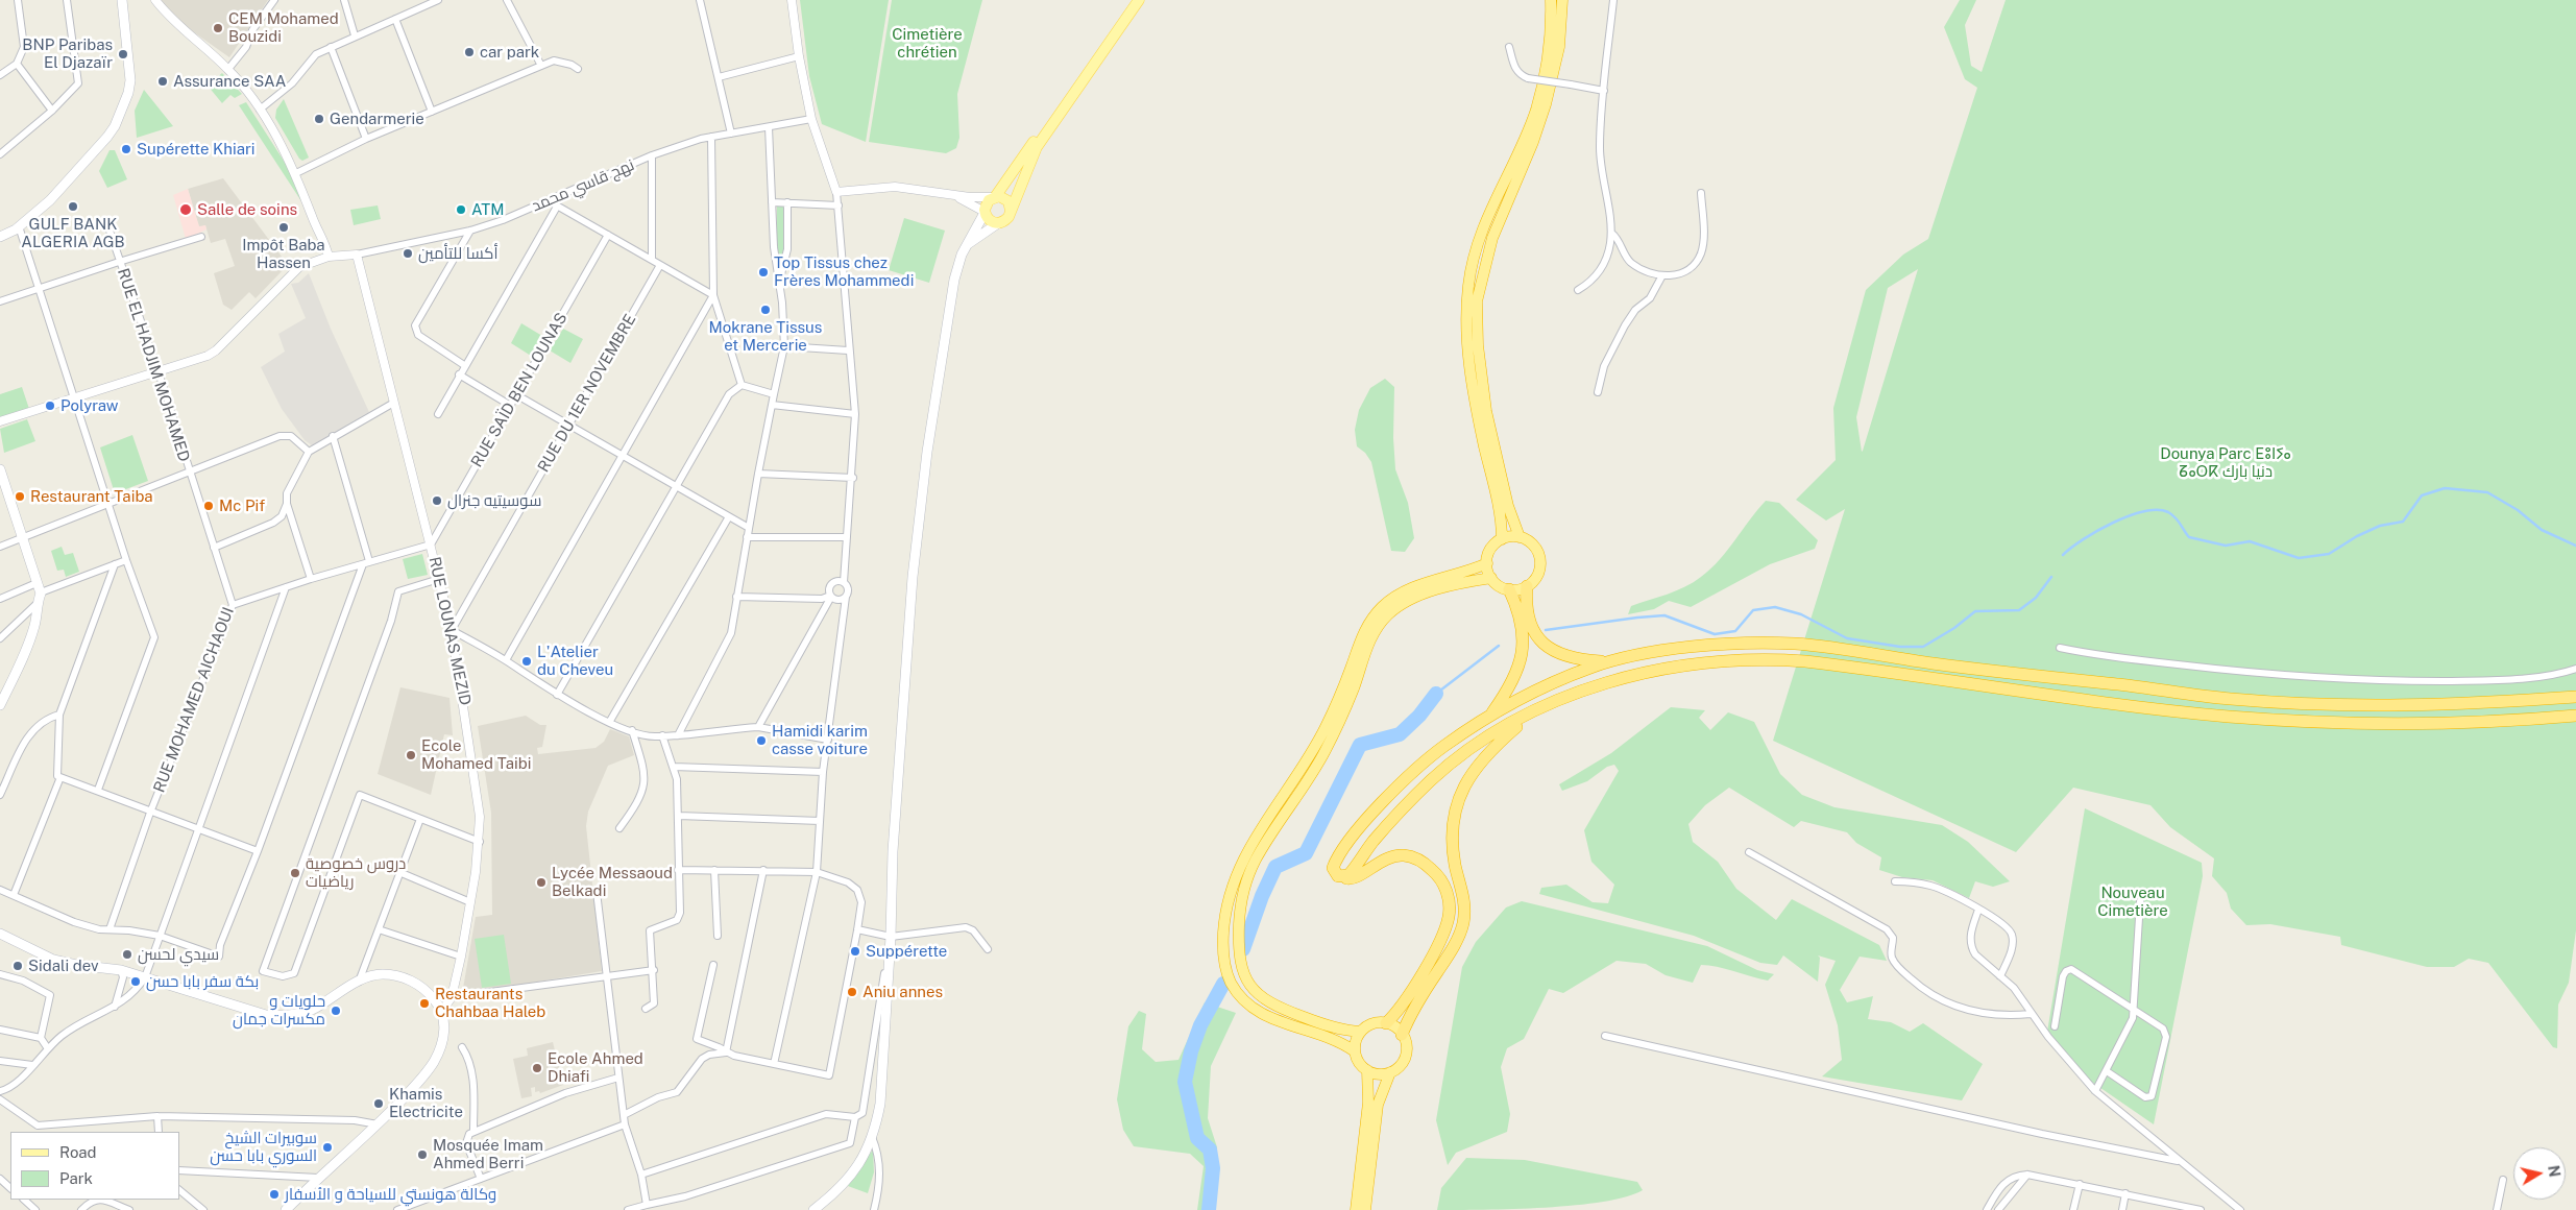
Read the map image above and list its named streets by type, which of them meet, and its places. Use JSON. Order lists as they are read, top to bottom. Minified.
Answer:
{"streets":{"street":["نهج قاسي محمد","RUE EL HADJIM MOHAMED","RUE SAÏD BEN LOUNAS","RUE DU 1ER NOVEMBRE","RUE LOUNAS MEZID","RUE MOHAMED AICHAOUI"]},"crossings":[["نهج قاسي محمد","RUE LOUNAS MEZID"],["RUE EL HADJIM MOHAMED","RUE MOHAMED AICHAOUI"],["RUE SAÏD BEN LOUNAS","RUE LOUNAS MEZID"],["RUE DU 1ER NOVEMBRE","RUE LOUNAS MEZID"]],"parks":["Cimetière chrétien","Dounya Parc ⴹⵓⵏⵢⴰ ⵒⴰⵔⴽ دنيا بارك","Nouveau Cimetière"],"places":["CEM Mohamed Bouzidi","car park","BNP Paribas El Djazaïr","Assurance SAA","Gendarmerie","Supérette Khiari","GULF BANK ALGERIA AGB","Salle de soins","ATM","Impôt Baba Hassen","أكسا للتأمين","Top Tissus chez Frères Mohammedi","Mokrane Tissus et Mercerie","Polyraw","Restaurant Taiba","سوسيتيه جنرال","Mc Pif","L'Atelier du Cheveu","Hamidi karim casse voiture","Ecole Mohamed Taibi","دروس خصوصية رياضيات","Lycée Messaoud Belkadi","Suppérette","سيدي لحسن","Sidali dev","بكة سفر بابا حسن","Aniu annes","Restaurants Chahbaa Haleb","حلويات و مكسرات جمان","Ecole Ahmed Dhiafi","Khamis Electricite","سوبيرات الشيخ السوري بابا حسن","Mosquée Imam Ahmed Berri","وكالة هونستي للسياحة و الأسفار"],"legend":["Road","Park"],"north":"right"}
